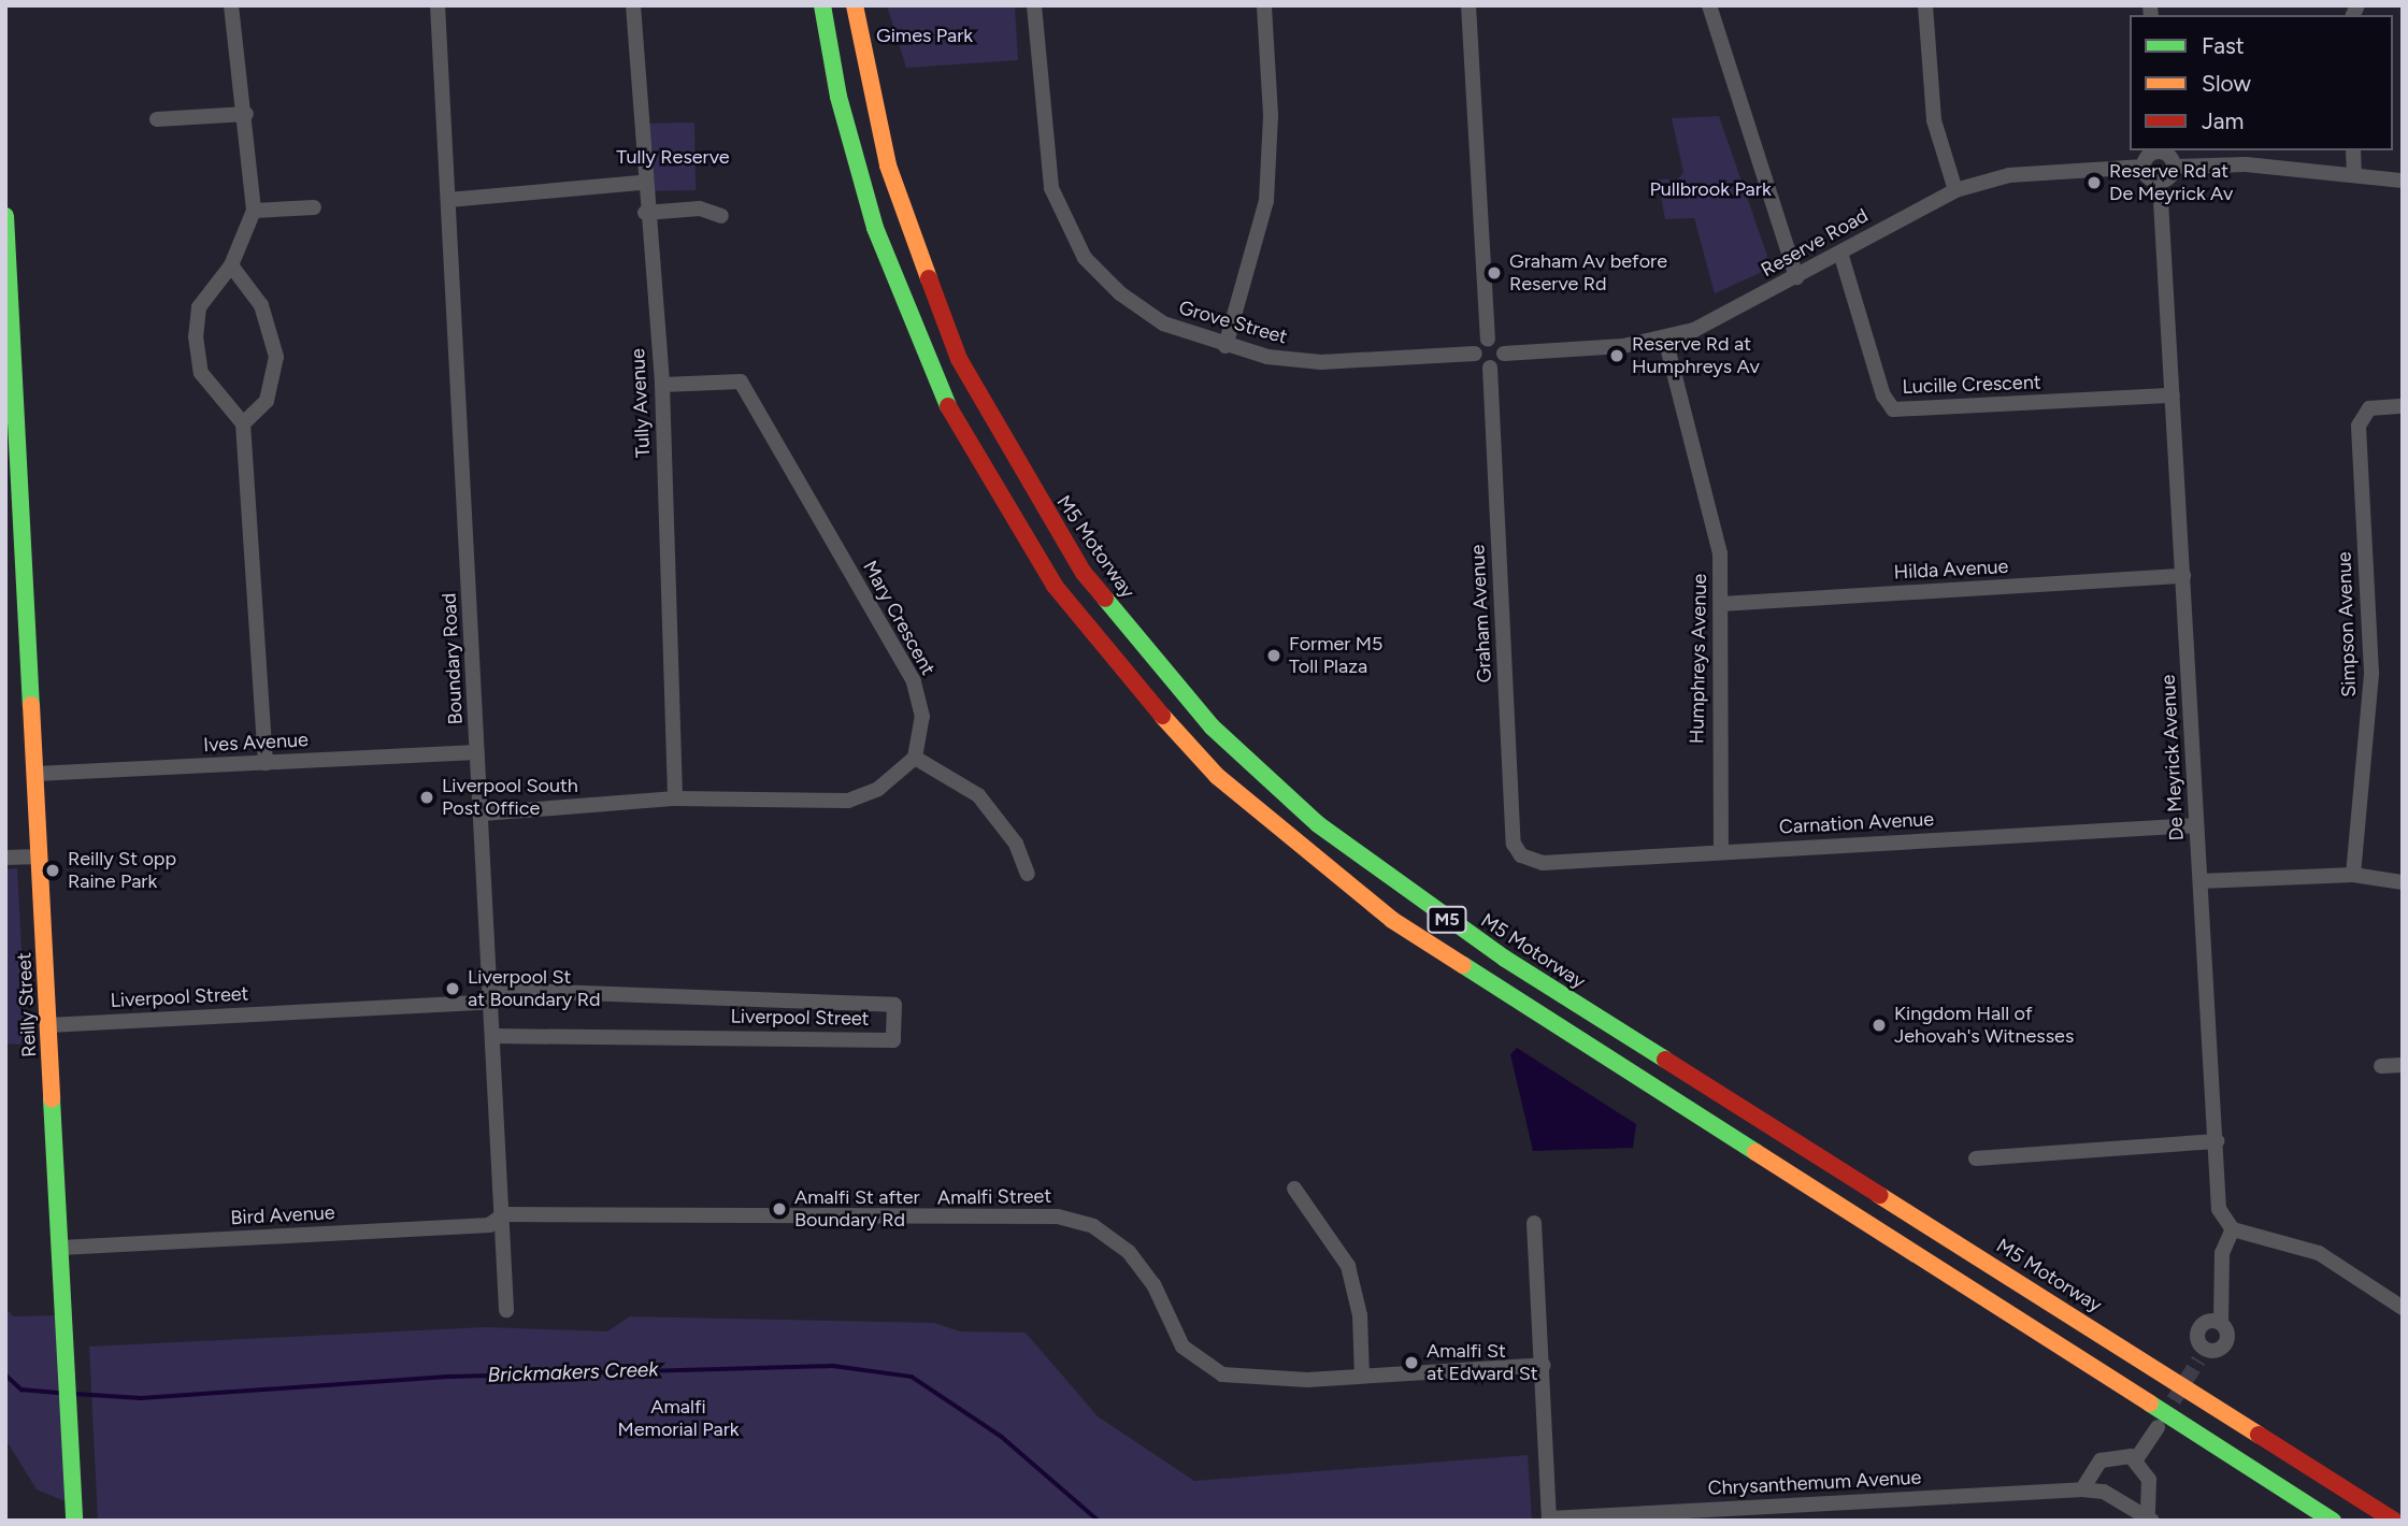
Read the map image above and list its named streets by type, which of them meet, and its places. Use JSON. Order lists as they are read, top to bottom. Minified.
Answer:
{"streets":{"main road":["M5 Motorway","M5","Reilly Street"],"street":["Reserve Road","Grove Street","Lucille Crescent","Tully Avenue","Hilda Avenue","Graham Avenue","Mary Crescent","Simpson Avenue","Boundary Road","Humphreys Avenue","Ives Avenue","De Meyrick Avenue","Carnation Avenue","Liverpool Street","Amalfi Street","Bird Avenue","Chrysanthemum Avenue"]},"crossings":[["Reserve Road","Lucille Crescent"],["Reserve Road","Humphreys Avenue"],["Lucille Crescent","De Meyrick Avenue"],["Tully Avenue","Mary Crescent"],["Hilda Avenue","Humphreys Avenue"],["Hilda Avenue","De Meyrick Avenue"],["Graham Avenue","Carnation Avenue"],["Boundary Road","Ives Avenue"],["Boundary Road","Liverpool Street"],["Boundary Road","Amalfi Street"],["Boundary Road","Bird Avenue"],["Humphreys Avenue","Carnation Avenue"],["Ives Avenue","Reilly Street"],["De Meyrick Avenue","Carnation Avenue"],["Liverpool Street","Reilly Street"],["Reilly Street","Bird Avenue"],["Amalfi Street","Bird Avenue"]],"water":["Brickmakers Creek"],"parks":["Gimes Park","Tully Reserve","Pullbrook Park","Amalfi Memorial Park"],"places":["Reserve Rd at De Meyrick Av","Graham Av before Reserve Rd","Reserve Rd at Humphreys Av","Former M5 Toll Plaza","Liverpool South Post Office","Reilly St opp Raine Park","Liverpool St at Boundary Rd","Kingdom Hall of Jehovah's Witnesses","Amalfi St after Boundary Rd","Amalfi St at Edward St"],"legend":["Fast","Slow","Jam"]}
